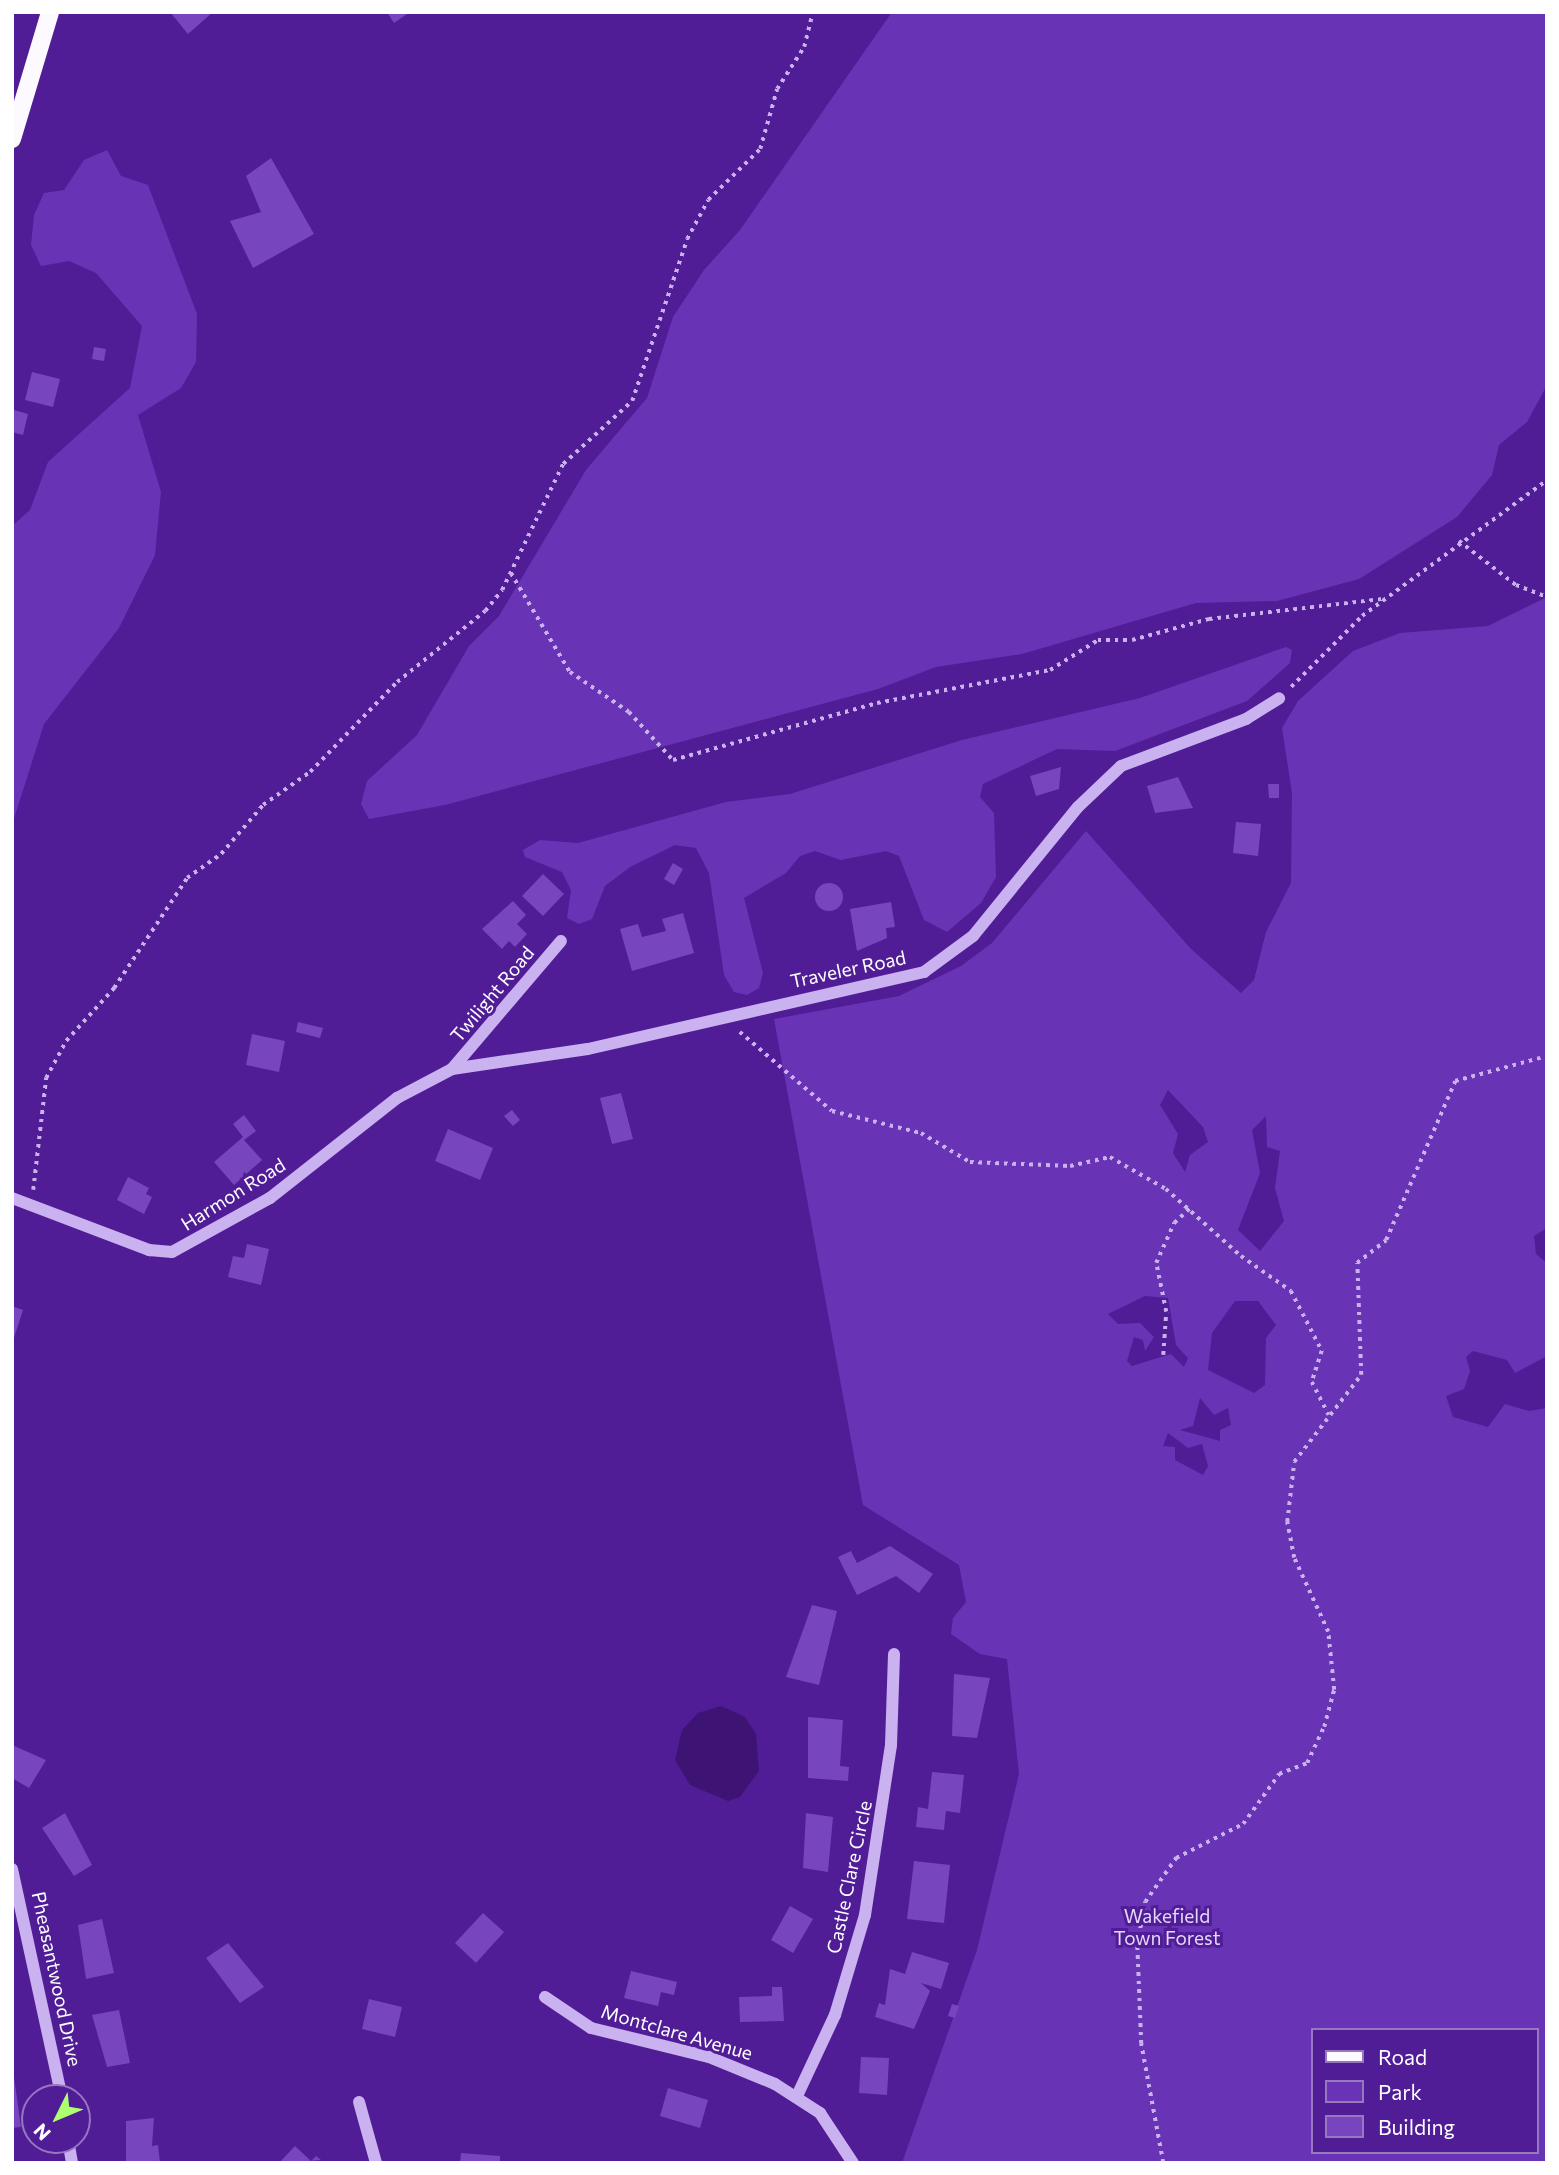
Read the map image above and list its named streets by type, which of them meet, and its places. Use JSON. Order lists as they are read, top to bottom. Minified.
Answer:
{"streets":{"street":["Traveler Road","Twilight Road","Harmon Road","Castle Clare Circle","Pheasantwood Drive","Montclare Avenue"]},"crossings":[["Traveler Road","Twilight Road"],["Traveler Road","Harmon Road"],["Twilight Road","Harmon Road"],["Castle Clare Circle","Montclare Avenue"]],"parks":["Wakefield Town Forest"],"legend":["Road","Park","Building"],"north":"bottom left"}
